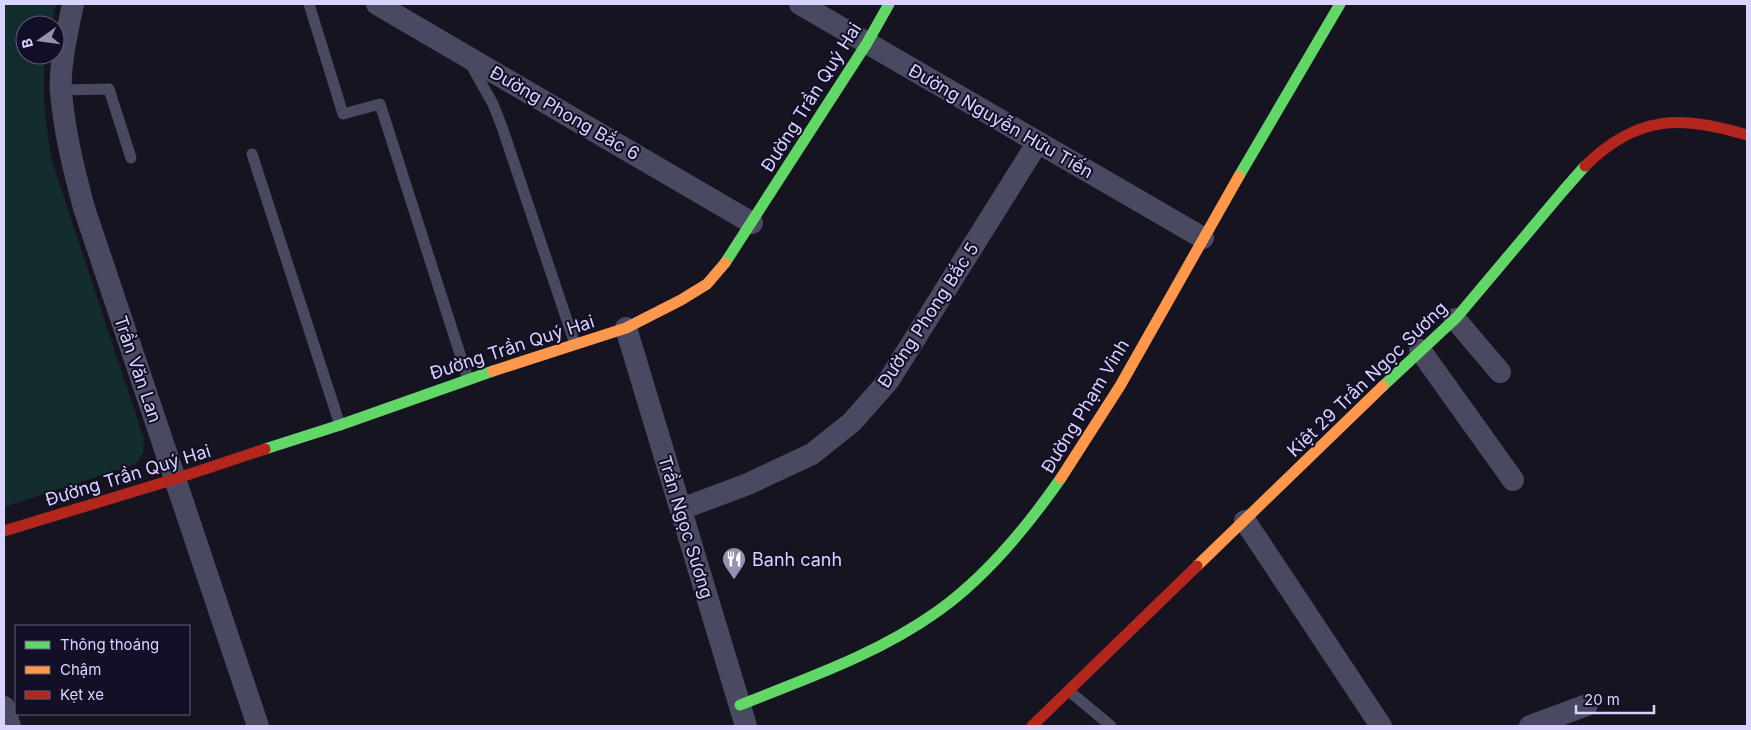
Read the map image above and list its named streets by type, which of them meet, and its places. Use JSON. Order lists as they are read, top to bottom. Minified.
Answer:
{"streets":{"street":["Đường Trần Quý Hai","Đường Phong Bắc 6","Đường Nguyễn Hữu Tiến","Đường Phong Bắc 5","Trần Văn Lan","Kiệt 29 Trần Ngọc Sương","Đường Phạm Vinh","Trần Ngọc Sương"]},"crossings":[["Đường Trần Quý Hai","Đường Phong Bắc 6"],["Đường Trần Quý Hai","Đường Nguyễn Hữu Tiến"],["Đường Trần Quý Hai","Trần Văn Lan"],["Đường Trần Quý Hai","Trần Ngọc Sương"],["Đường Nguyễn Hữu Tiến","Đường Phong Bắc 5"],["Đường Nguyễn Hữu Tiến","Đường Phạm Vinh"],["Đường Phong Bắc 5","Trần Ngọc Sương"],["Đường Phạm Vinh","Trần Ngọc Sương"]],"places":{"restaurant":["Banh canh"]},"legend":["Thông thoáng","Chậm","Kẹt xe"],"scale_bar":"20 m","north":"left"}
